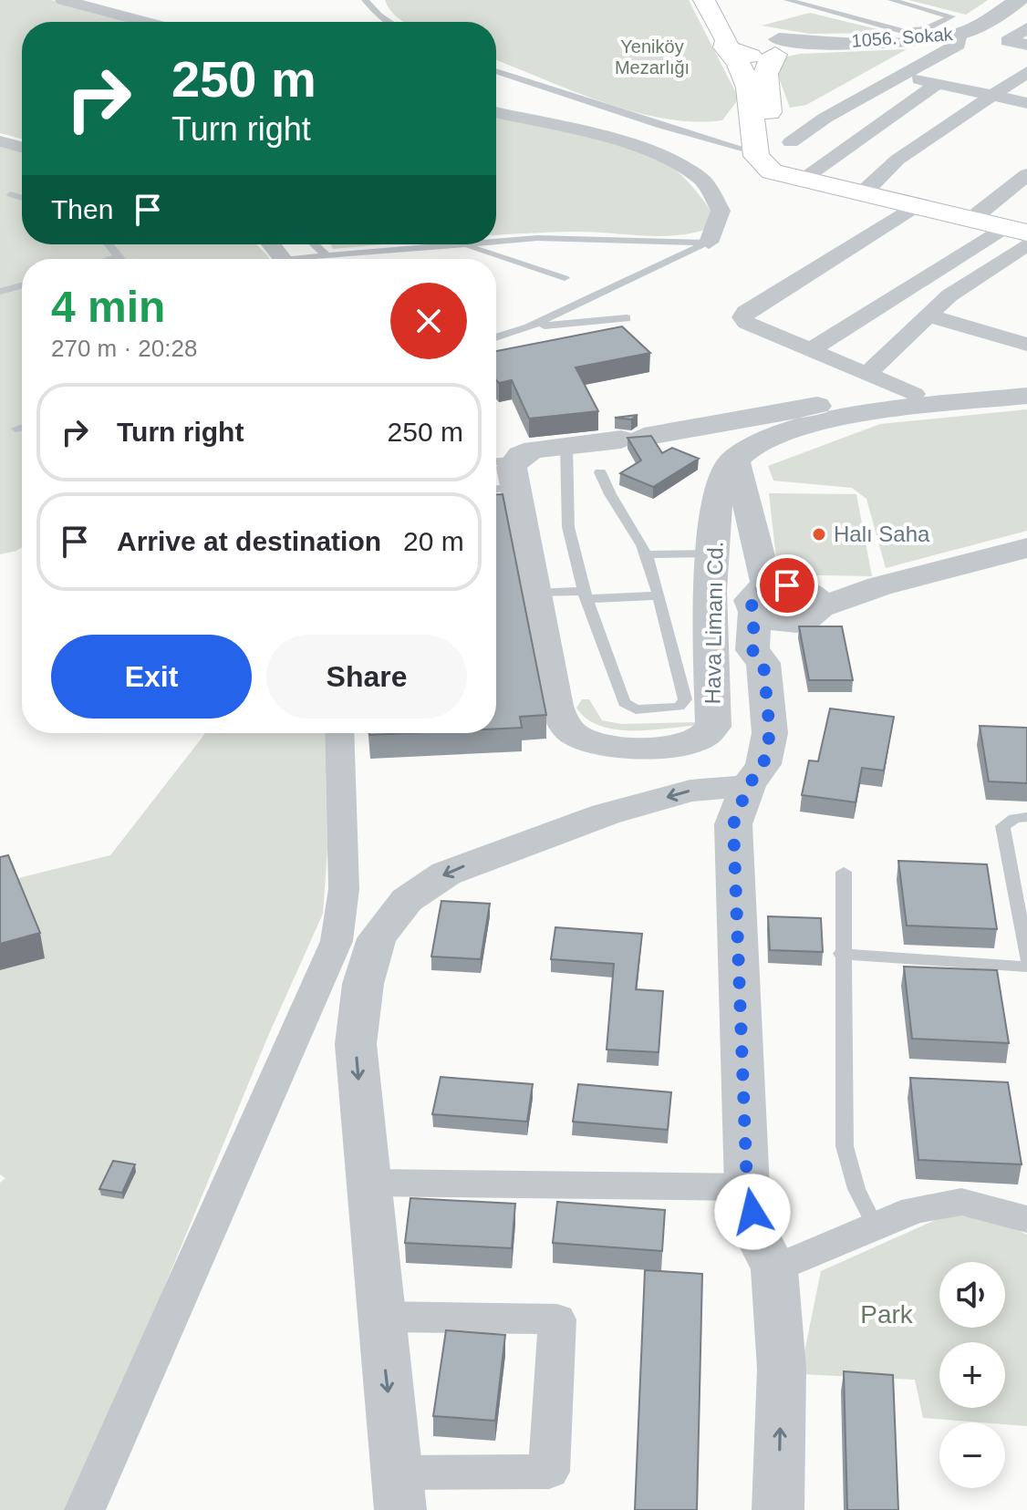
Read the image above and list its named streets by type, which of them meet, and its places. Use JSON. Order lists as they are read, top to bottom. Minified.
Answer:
{"streets":{"street":["1056. Sokak","Hava Limanı Cd."]},"parks":["Yeniköy Mezarlığı","Park"],"places":["Halı Saha"],"page":{"turn":["250 m","Turn right"],"then":"Then","heading":["4 min","270 m · 20:28"],"list":[{"name":"Turn right","value":"250 m"},{"name":"Arrive at destination","value":"20 m"}],"buttons":["Exit","Share"],"map_buttons":["+","−"]}}
